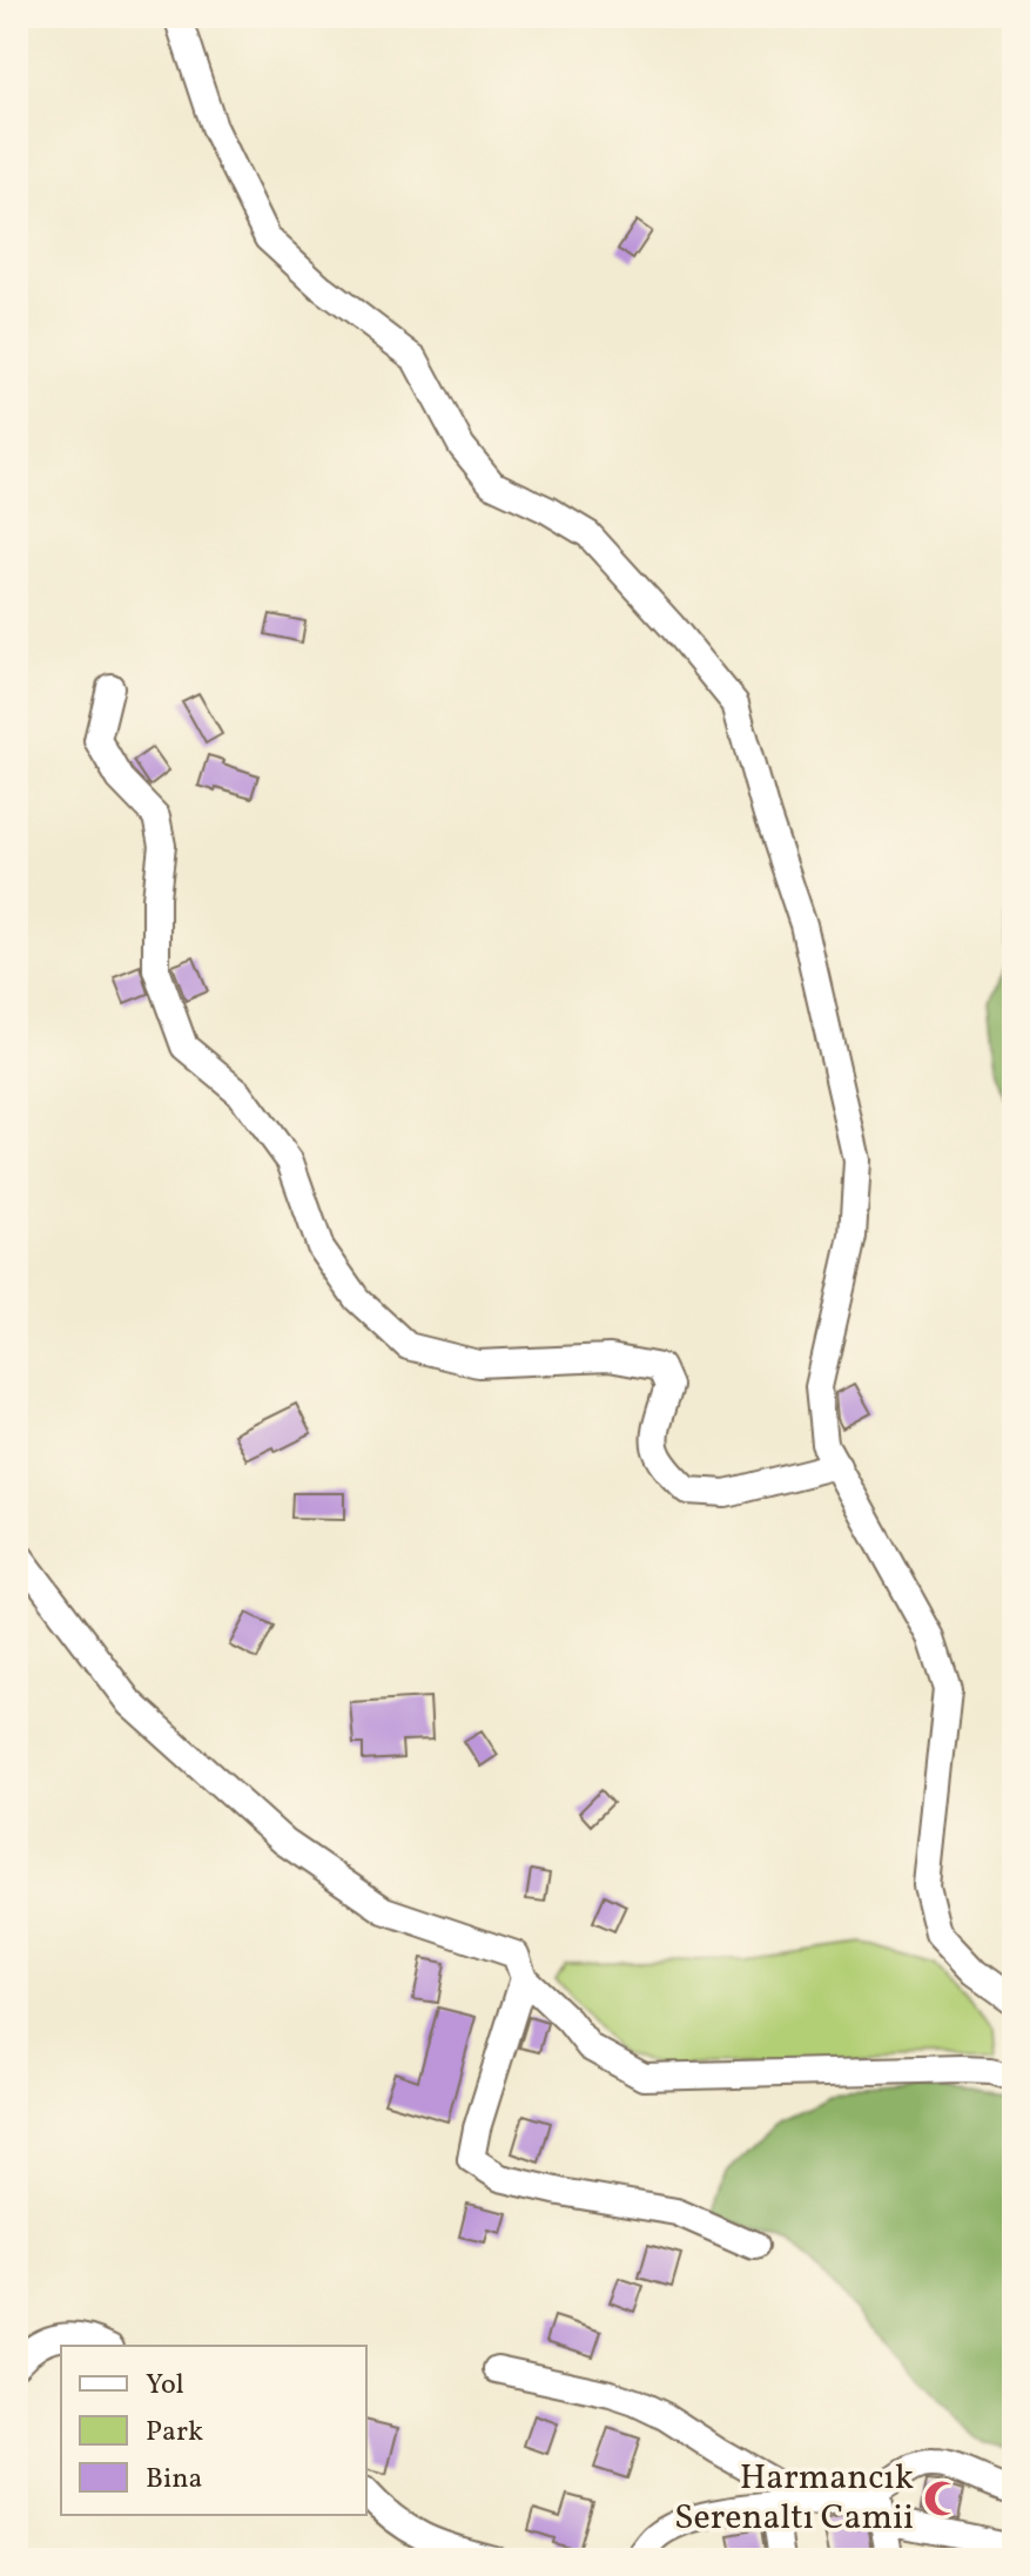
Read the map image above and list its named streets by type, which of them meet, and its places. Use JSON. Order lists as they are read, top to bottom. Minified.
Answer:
{"places":{"mosque":["Harmancık Serenaltı Camii"]},"legend":["Yol","Park","Bina"]}
